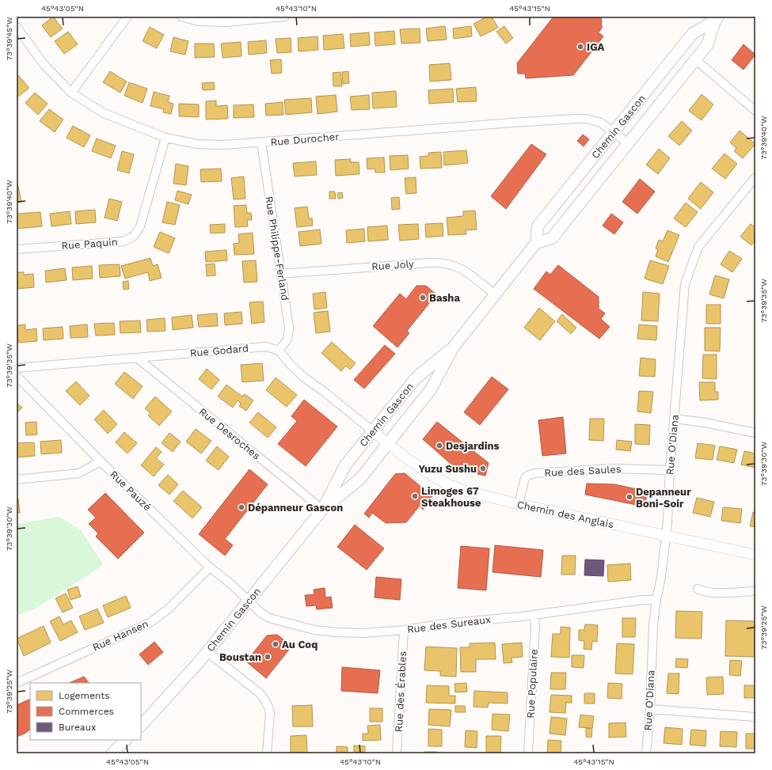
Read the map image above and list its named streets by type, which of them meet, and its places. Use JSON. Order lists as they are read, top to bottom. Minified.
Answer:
{"streets":{"main road":["Chemin Gascon"],"street":["Rue Durocher","Rue Paquin","Rue Philippe-Ferland","Rue Joly","Rue Godard","Rue Desroches","Rue O'Diana","Rue des Saules","Rue Pauzé","Chemin des Anglais","Rue des Sureaux","Rue Hansen","Rue Populaire","Rue des Érables"]},"crossings":[["Chemin Gascon","Rue Durocher"],["Chemin Gascon","Rue Joly"],["Chemin Gascon","Rue Desroches"],["Chemin Gascon","Rue Pauzé"],["Chemin Gascon","Chemin des Anglais"],["Chemin Gascon","Rue des Sureaux"],["Rue Durocher","Rue Paquin"],["Rue Durocher","Rue Philippe-Ferland"],["Rue Philippe-Ferland","Rue Joly"],["Rue Philippe-Ferland","Rue Godard"],["Rue Godard","Rue Desroches"],["Rue O'Diana","Rue des Saules"],["Rue O'Diana","Chemin des Anglais"],["Rue O'Diana","Rue des Sureaux"],["Rue des Saules","Chemin des Anglais"],["Rue Pauzé","Rue des Sureaux"],["Rue Pauzé","Rue Hansen"],["Rue des Sureaux","Rue Populaire"],["Rue des Sureaux","Rue des Érables"]],"places":["IGA","Basha","Desjardins","Yuzu Sushu","Limoges 67 Steakhouse","Depanneur Boni-Soir","Dépanneur Gascon","Au Coq","Boustan"],"legend":["Logements","Commerces","Bureaux"],"coordinates":["45°43'05\"N","45°43'10\"N","45°43'15\"N","73°39'45\"W","73°39'40\"W","73°39'35\"W","73°39'30\"W","73°39'25\"W"]}
